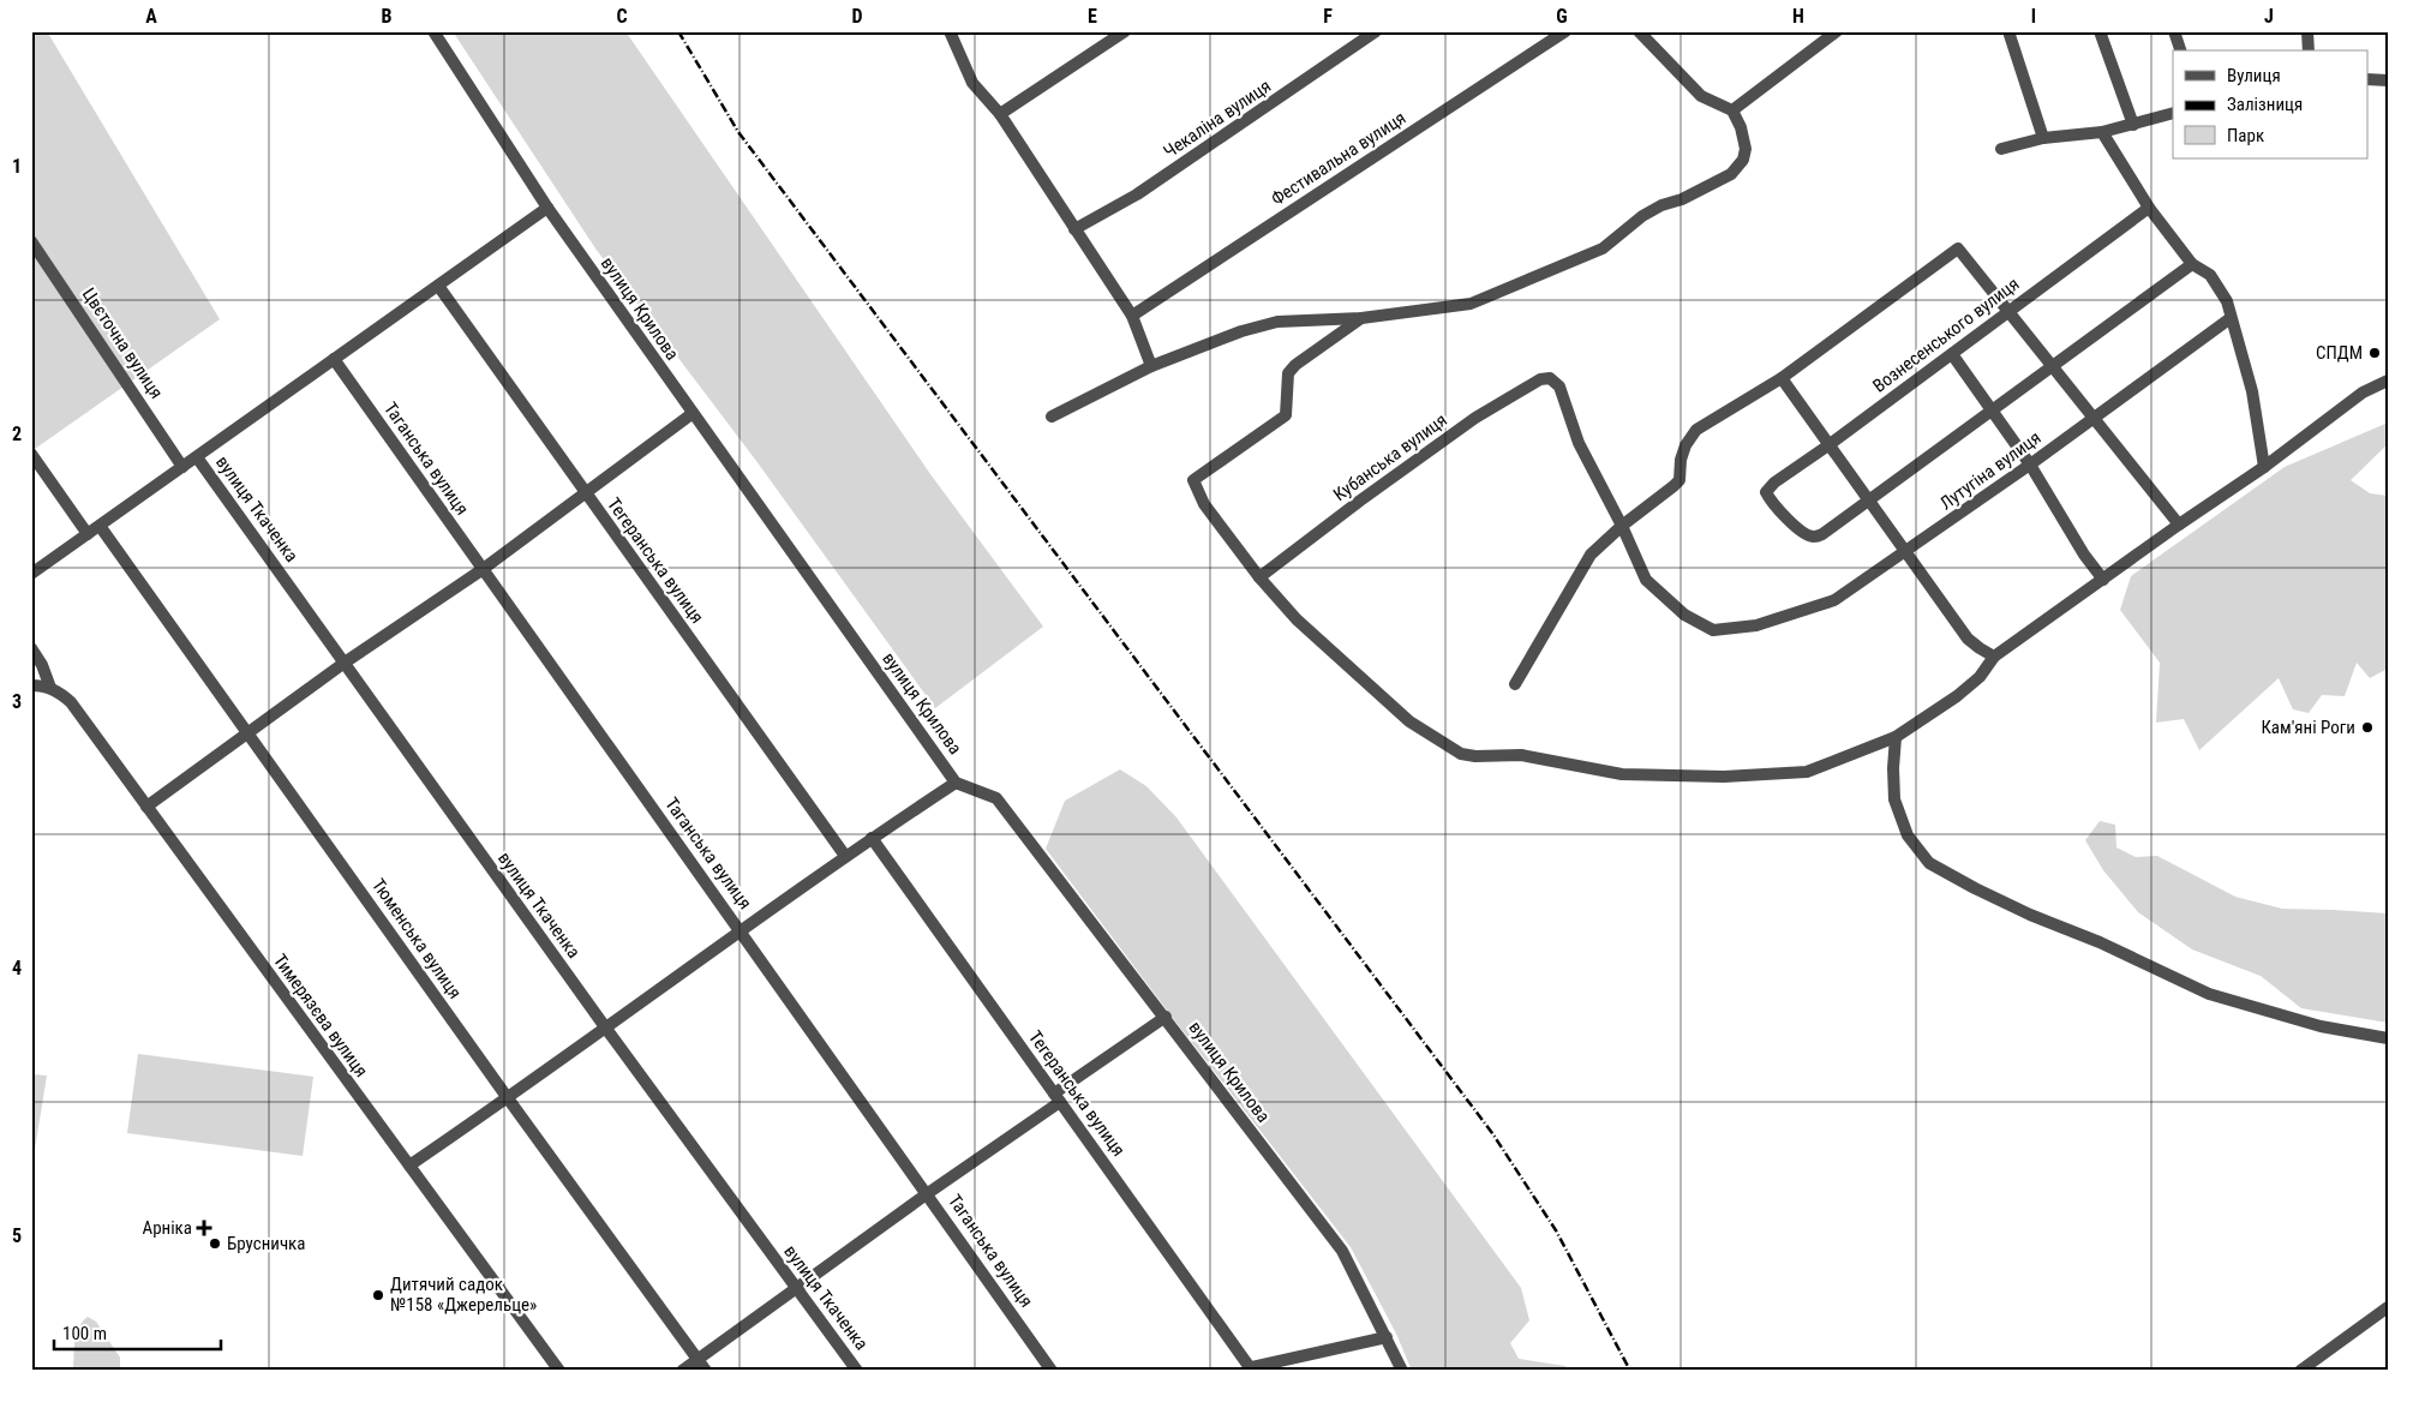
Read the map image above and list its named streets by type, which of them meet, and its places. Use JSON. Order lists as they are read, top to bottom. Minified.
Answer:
{"streets":{"street":["Чекаліна вулиця","Фестивальна вулиця","вулиця Крилова","Вознесенського вулиця","Цвєточна вулиця","Кубанська вулиця","Таганська вулиця","Лутугіна вулиця","вулиця Ткаченка","Тегеранська вулиця","Тюменська вулиця","Тимерязєва вулиця"]},"crossings":[["Кубанська вулиця","Лутугіна вулиця"]],"places":{"other":["СПДМ","Кам'яні Роги","Брусничка","Дитячий садок №158 «Джерельце»"],"health":["Арніка"]},"legend":["Вулиця","Залізниця","Парк"],"scale_bar":"100 m","grid":{"columns":["A","B","C","D","E","F","G","H","I","J"],"rows":["1","2","3","4","5"]}}
